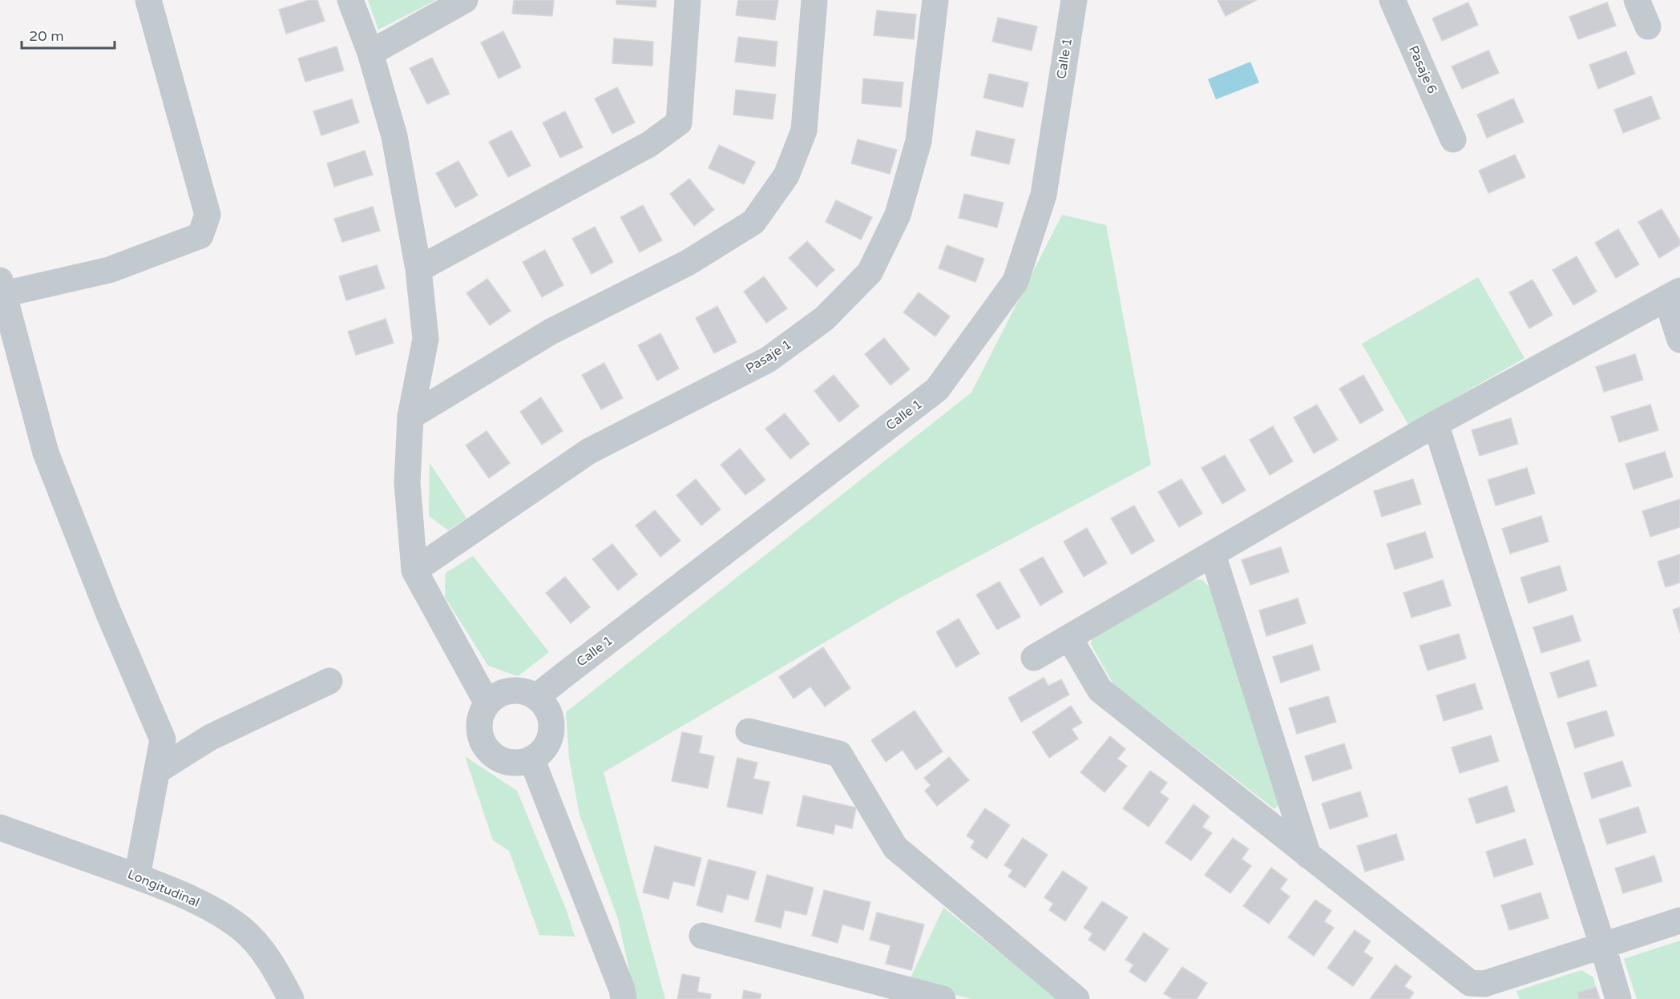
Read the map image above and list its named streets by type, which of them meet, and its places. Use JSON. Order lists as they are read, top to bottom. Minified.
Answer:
{"streets":{"street":["Calle 1","Pasaje 6","Pasaje 1","Longitudinal"]},"scale_bar":"20 m"}
